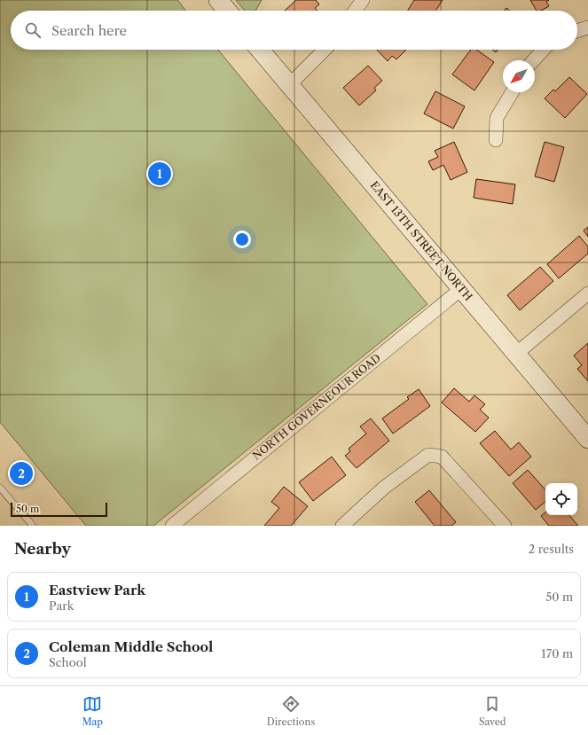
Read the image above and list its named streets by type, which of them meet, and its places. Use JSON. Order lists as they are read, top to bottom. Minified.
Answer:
{"streets":{"main road":["EAST 13TH STREET NORTH"],"street":["NORTH GOVERNEOUR ROAD"]},"crossings":[["EAST 13TH STREET NORTH","NORTH GOVERNEOUR ROAD"]],"scale_bar":"50 m","north":"bottom left","page":{"search":"Search here","pins":["1","2"],"scale":"50 m","heading":["Nearby","2 results"],"list":[{"mark":"1","name":"Eastview Park","note":"Park","value":"50 m"},{"mark":"2","name":"Coleman Middle School","note":"School","value":"170 m"}],"nav":["Map","Directions","Saved"]}}
